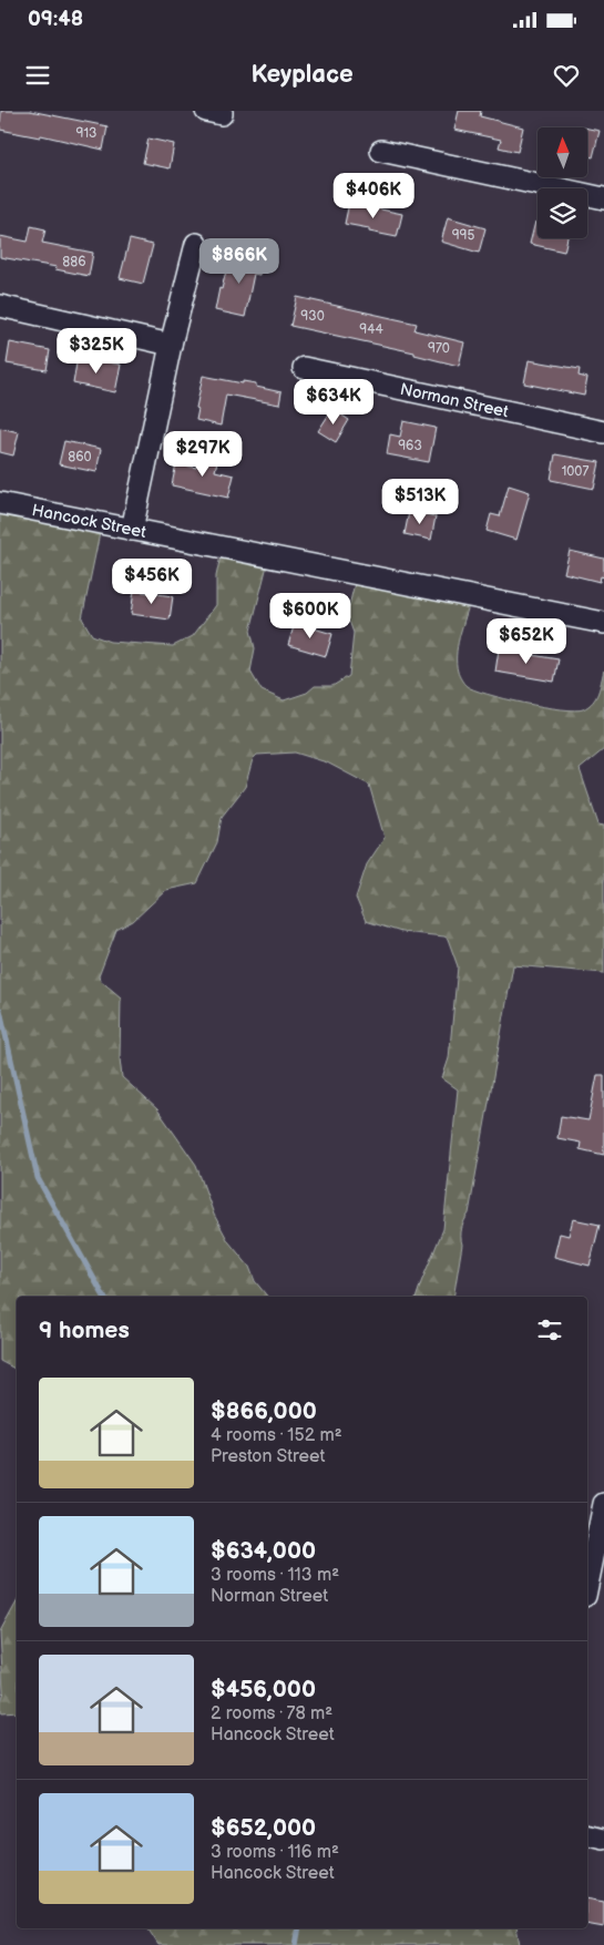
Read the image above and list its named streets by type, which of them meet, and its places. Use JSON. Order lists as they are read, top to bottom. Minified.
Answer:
{"streets":{"street":["Norman Street","Hancock Street"]},"house_numbers":["913","995","886","930","944","970","963","860","1007"],"north":"top","page":{"status":"09:48","header":"Keyplace","price":["$406K","$866K","$325K","$634K","$297K","$513K","$456K","$600K","$652K"],"heading":"9 homes","list":[{"name":"$866,000","note":"4 rooms · 152 m² · Preston Street"},{"name":"$634,000","note":"3 rooms · 113 m² · Norman Street"},{"name":"$456,000","note":"2 rooms · 78 m² · Hancock Street"},{"name":"$652,000","note":"3 rooms · 116 m² · Hancock Street"}]}}
